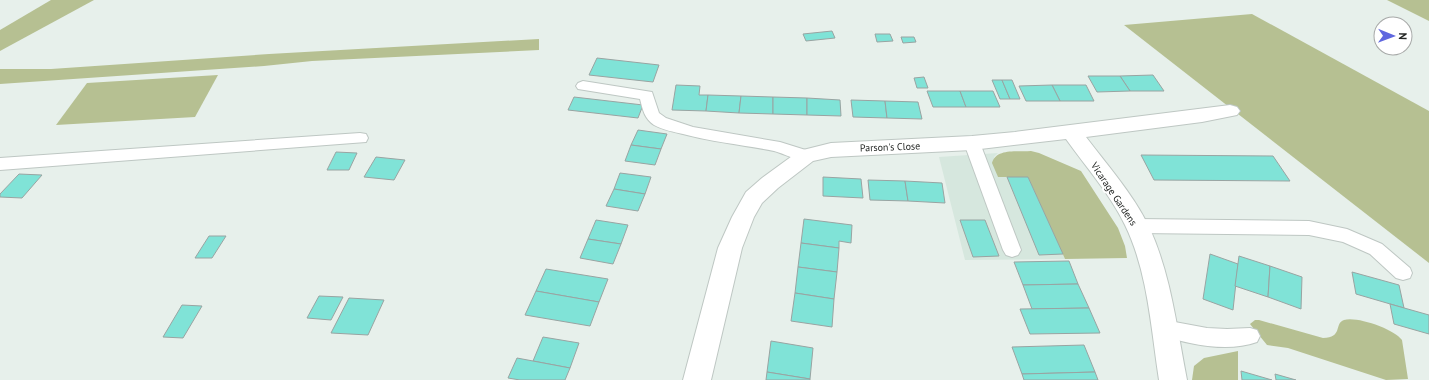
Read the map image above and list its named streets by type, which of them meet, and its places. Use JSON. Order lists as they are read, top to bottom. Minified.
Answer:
{"streets":{"street":["Parson's Close","Vicarage Gardens"]},"crossings":[["Parson's Close","Vicarage Gardens"]],"north":"right"}
